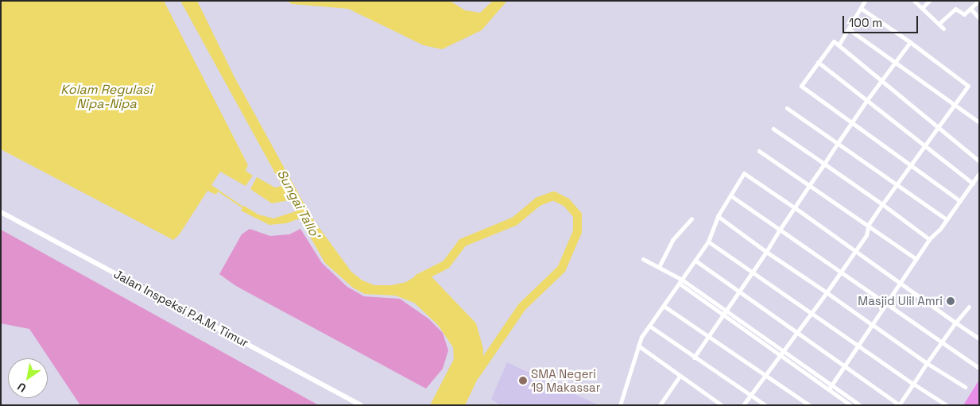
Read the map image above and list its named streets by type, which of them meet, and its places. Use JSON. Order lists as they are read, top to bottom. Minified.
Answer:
{"streets":{"street":["Jalan Inspeksi P.A.M. Timur"]},"water":["Kolam Regulasi Nipa-Nipa","Sungai Tallo'"],"places":["Masjid Ulil Amri","SMA Negeri 19 Makassar"],"scale_bar":"100 m","north":"bottom left"}
